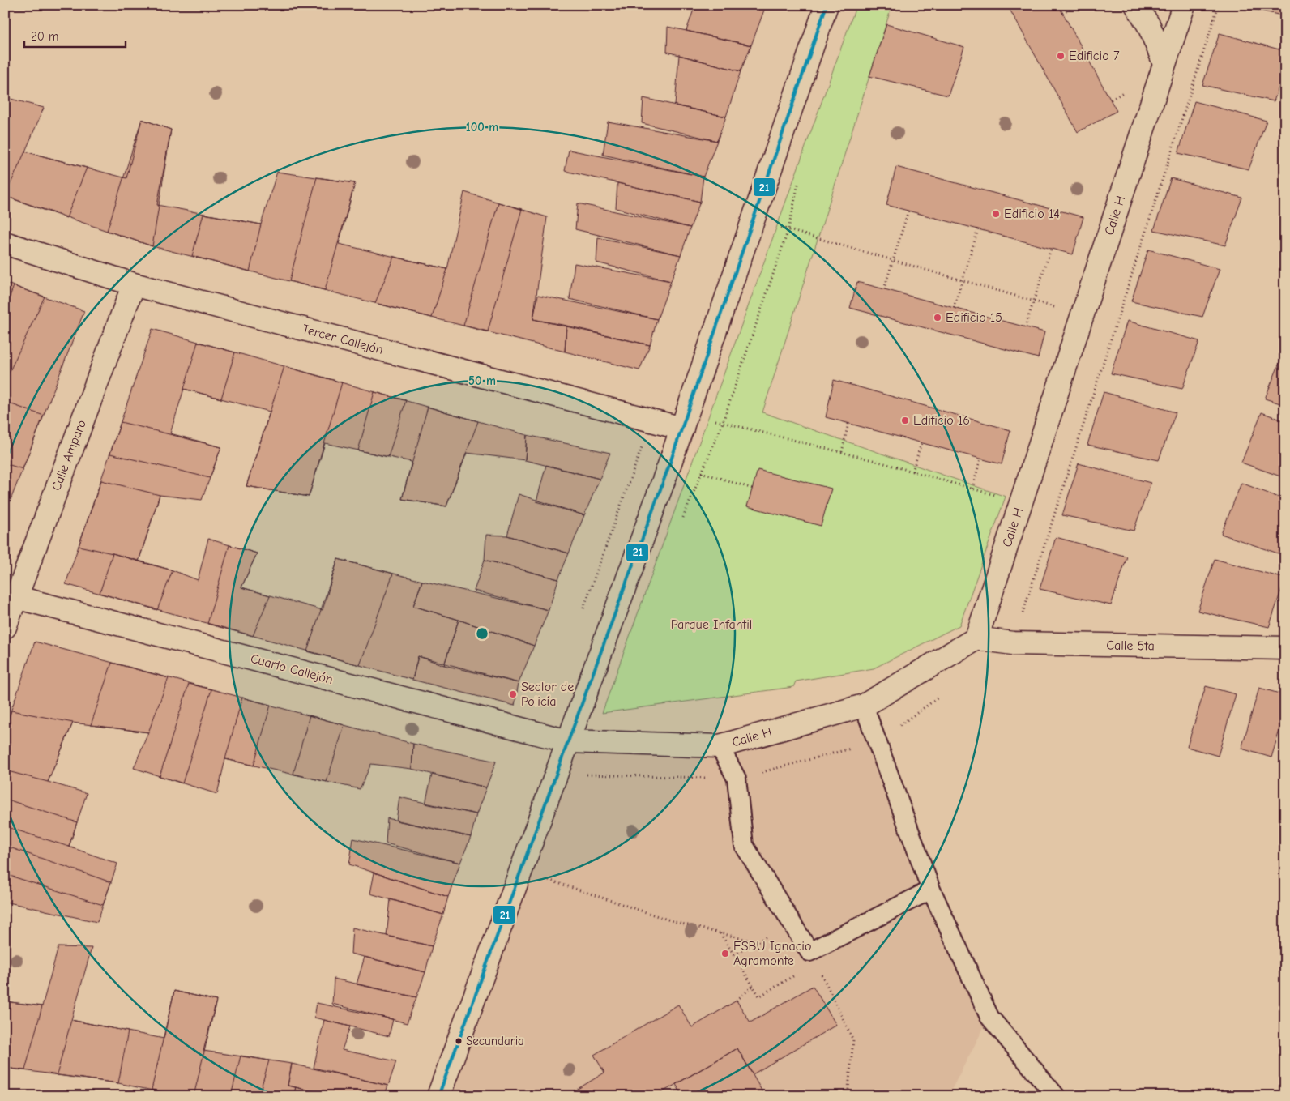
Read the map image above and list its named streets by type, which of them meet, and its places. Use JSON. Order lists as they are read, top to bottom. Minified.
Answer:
{"streets":{"street":["Calle H","Tercer Callejón","Calle Amparo","Calle 5ta","Cuarto Callejón"]},"crossings":[["Calle H","Calle 5ta"],["Calle H","Cuarto Callejón"],["Tercer Callejón","Calle Amparo"],["Calle Amparo","Cuarto Callejón"]],"parks":["Parque Infantil"],"places":["Edificio 7","Edificio 14","Edificio 15","Edificio 16","Sector de Policía","ESBU Ignacio Agramonte","Secundaria"],"lines":["transit line 21"],"scale_bar":"20 m","rings":["100 m","50 m"]}
